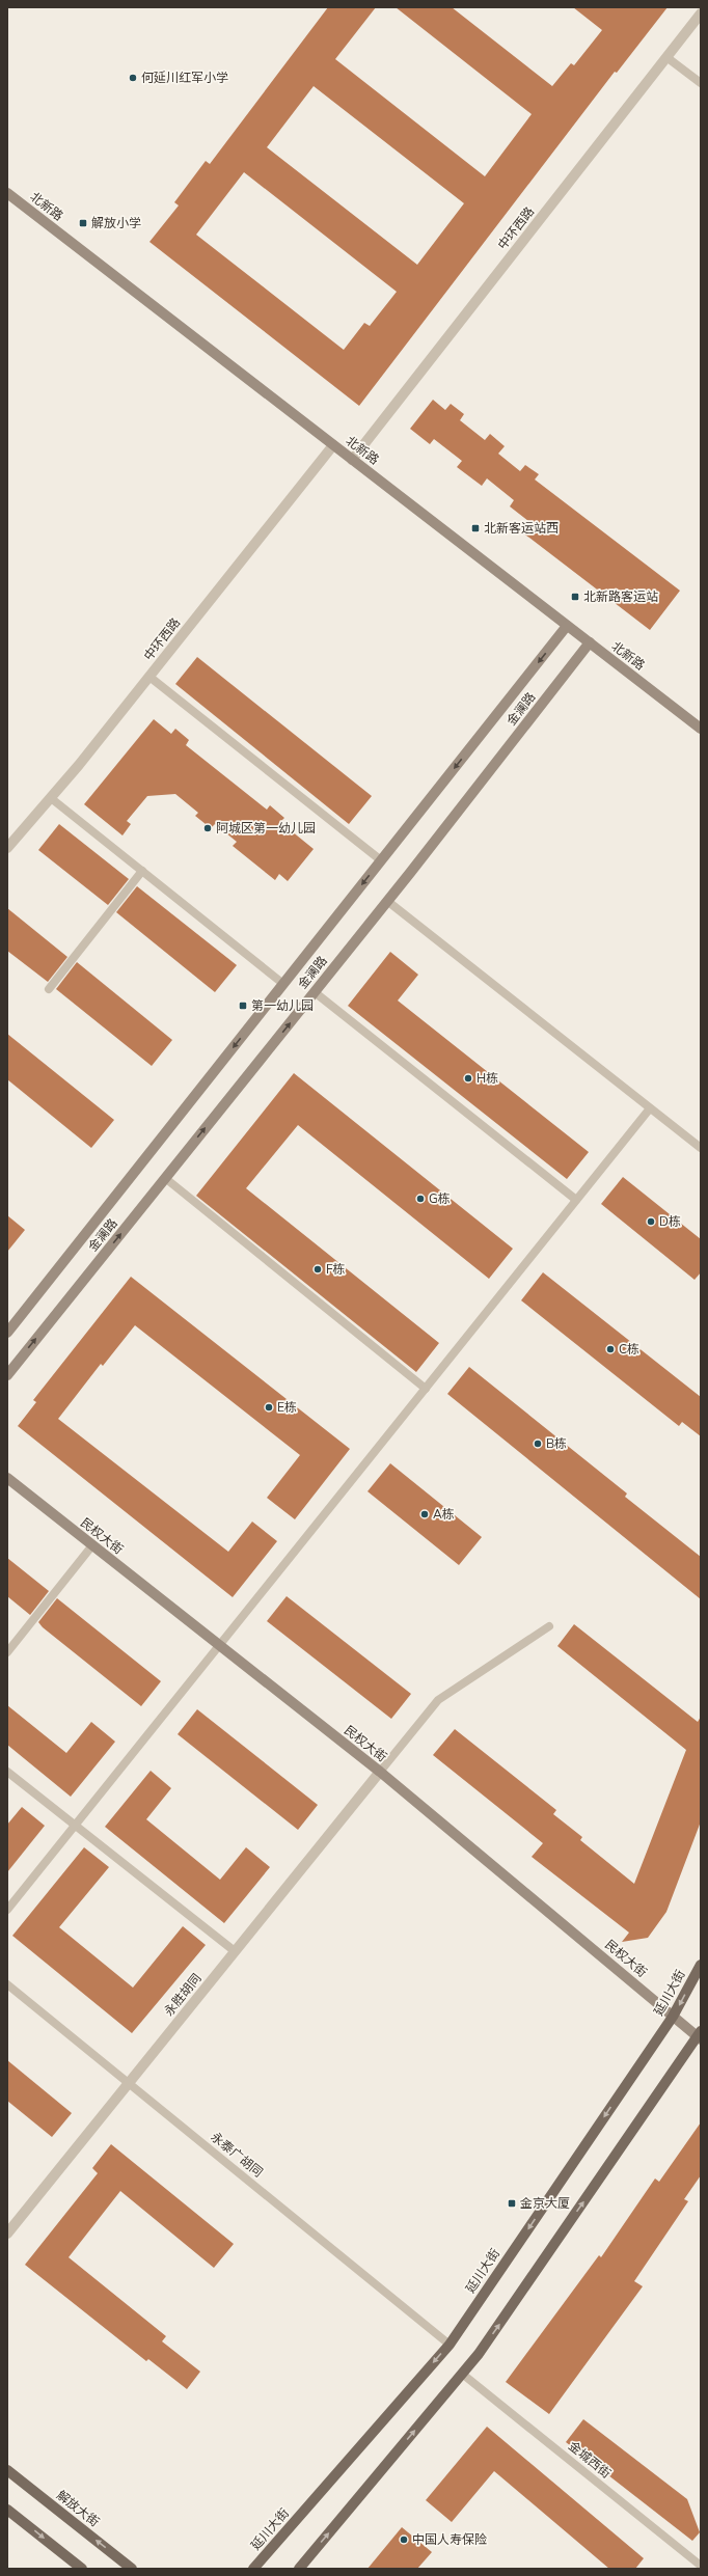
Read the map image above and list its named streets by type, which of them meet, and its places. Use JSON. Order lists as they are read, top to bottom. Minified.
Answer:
{"streets":{"main road":["延川大街","解放大街"],"street":["北新路","中环西路","金澜路","民权大街","永胜胡同"],"lane":["永泰广胡同","金城西街"]},"crossings":[["北新路","中环西路"],["北新路","金澜路"],["民权大街","延川大街"],["民权大街","永胜胡同"],["延川大街","永泰广胡同"],["永胜胡同","永泰广胡同"]],"places":{"other":["何延川红军小学","阿城区第一幼儿园","H栋","G栋","D栋","F栋","C栋","E栋","B栋","A栋","中国人寿保险"],"transit":["解放小学","北新客运站西","北新路客运站","第一幼儿园","金京大厦"]}}
